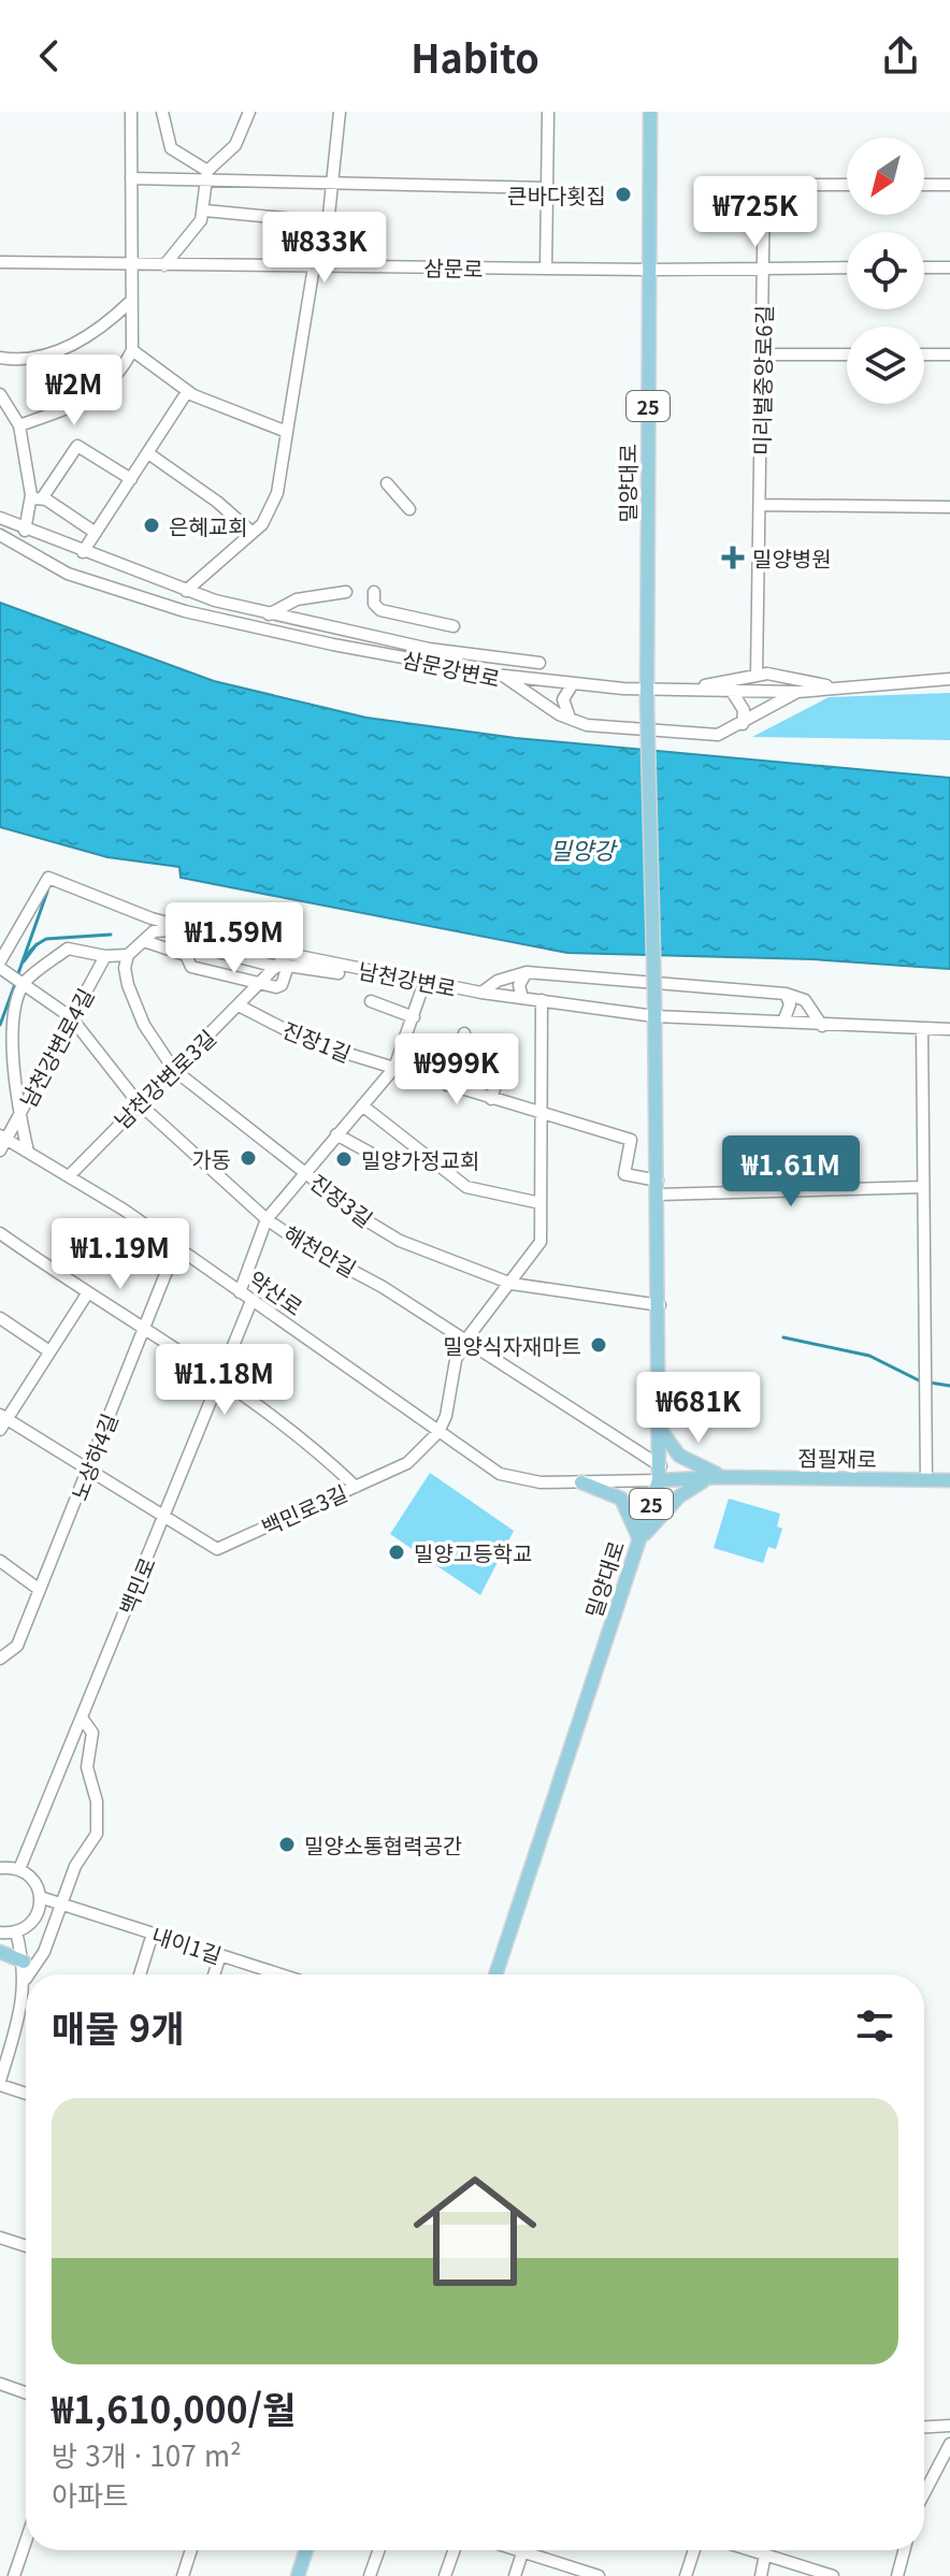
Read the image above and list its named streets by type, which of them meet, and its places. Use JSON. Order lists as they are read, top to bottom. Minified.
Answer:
{"streets":{"main road":["25","밀양대로","약산로","점필재로"],"street":["삼문로","미리벌중앙로6길","삼문강변로","남천강변로","진장1길","남천강변로4길","남천강변로3길","진장3길","해천안길","노상하4길","백민로3길","백민로","내이1길"]},"crossings":[["삼문로","미리벌중앙로6길"],["삼문로","밀양대로"],["밀양대로","남천강변로"],["밀양대로","진장1길"],["밀양대로","진장3길"],["밀양대로","해천안길"],["밀양대로","약산로"],["밀양대로","점필재로"],["남천강변로","남천강변로3길"],["진장1길","남천강변로3길"],["남천강변로4길","해천안길"],["남천강변로4길","약산로"],["남천강변로3길","진장3길"],["남천강변로3길","해천안길"],["남천강변로3길","약산로"],["해천안길","약산로"],["해천안길","점필재로"],["약산로","노상하4길"],["약산로","점필재로"],["약산로","백민로3길"],["약산로","백민로"],["백민로3길","백민로"]],"water":["밀양강"],"places":{"other":["큰바다횟집","은혜교회","가동","밀양가정교회","밀양식자재마트","밀양고등학교","밀양소통협력공간"],"health":["밀양병원"]},"north":"bottom left","page":{"header":"Habito","price":["₩725K","₩833K","₩2M","₩1.59M","₩999K","₩1.61M","₩1.19M","₩1.18M","₩681K"],"heading":"매물 9개","list":[{"name":"₩1,610,000/월","note":"방 3개 · 107 m² · 아파트"}]}}
